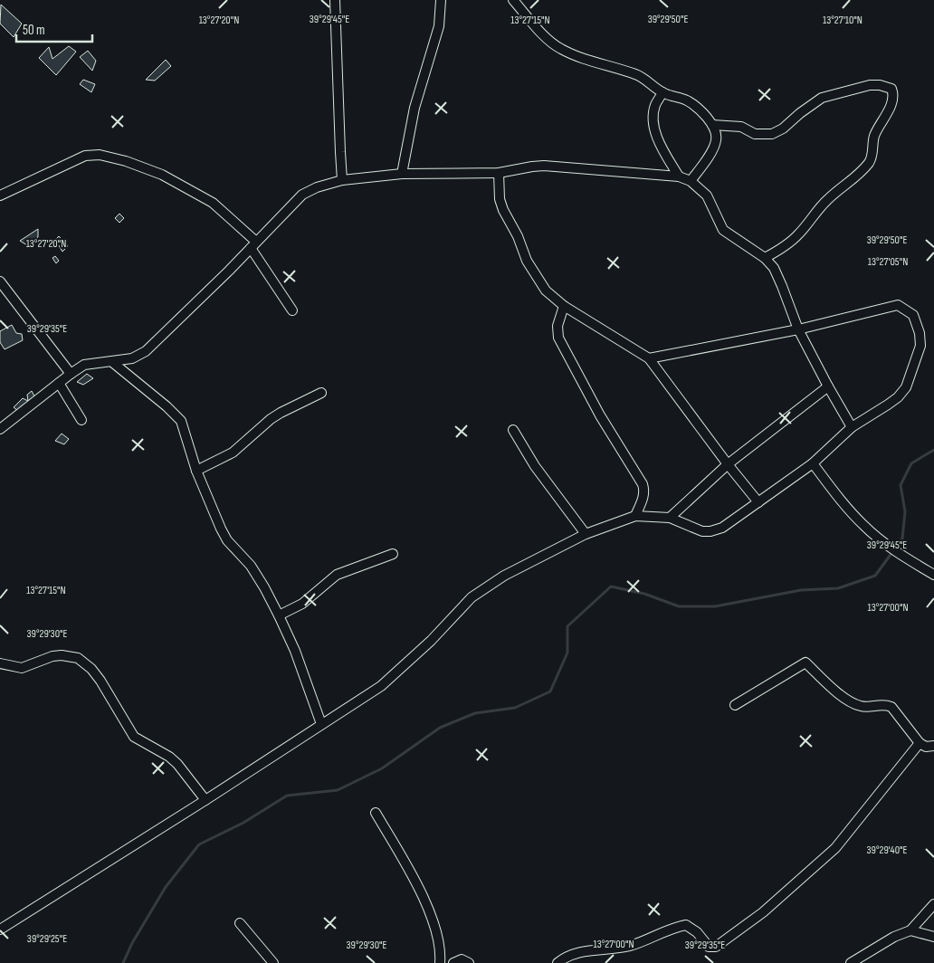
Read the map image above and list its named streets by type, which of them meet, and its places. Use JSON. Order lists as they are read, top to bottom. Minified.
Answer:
{"scale_bar":"50 m","coordinates":["39°29'45\"E","39°29'50\"E","13°27'10\"N","13°27'20\"N","13°27'15\"N","13°27'05\"N","39°29'35\"E","13°27'00\"N","39°29'30\"E","39°29'40\"E","39°29'25\"E"]}
